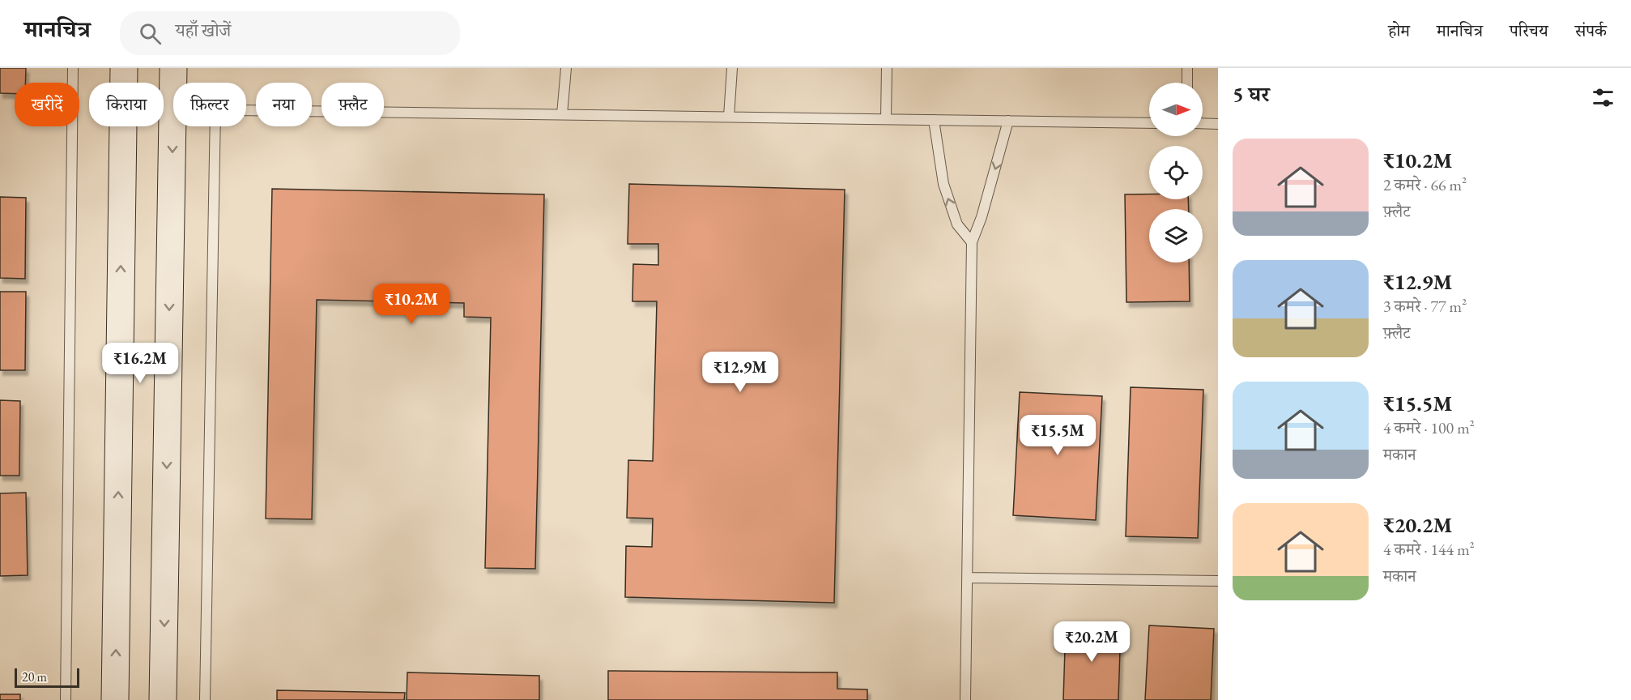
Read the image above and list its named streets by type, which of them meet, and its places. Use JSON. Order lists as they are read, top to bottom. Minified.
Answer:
{"scale_bar":"20 m","north":"right","page":{"header":"मानचित्र","search":"यहाँ खोजें","nav":["होम","मानचित्र","परिचय","संपर्क"],"heading":"5 घर","chip":["खरीदें","किराया","फ़िल्टर","नया","फ़्लैट"],"list":[{"name":"₹10.2M","note":"2 कमरे · 66 m² · फ़्लैट"},{"name":"₹12.9M","note":"3 कमरे · 77 m² · फ़्लैट"},{"name":"₹15.5M","note":"4 कमरे · 100 m² · मकान"},{"name":"₹20.2M","note":"4 कमरे · 144 m² · मकान"}],"price":["₹10.2M","₹16.2M","₹12.9M","₹15.5M","₹20.2M"],"scale":"20 m"}}
